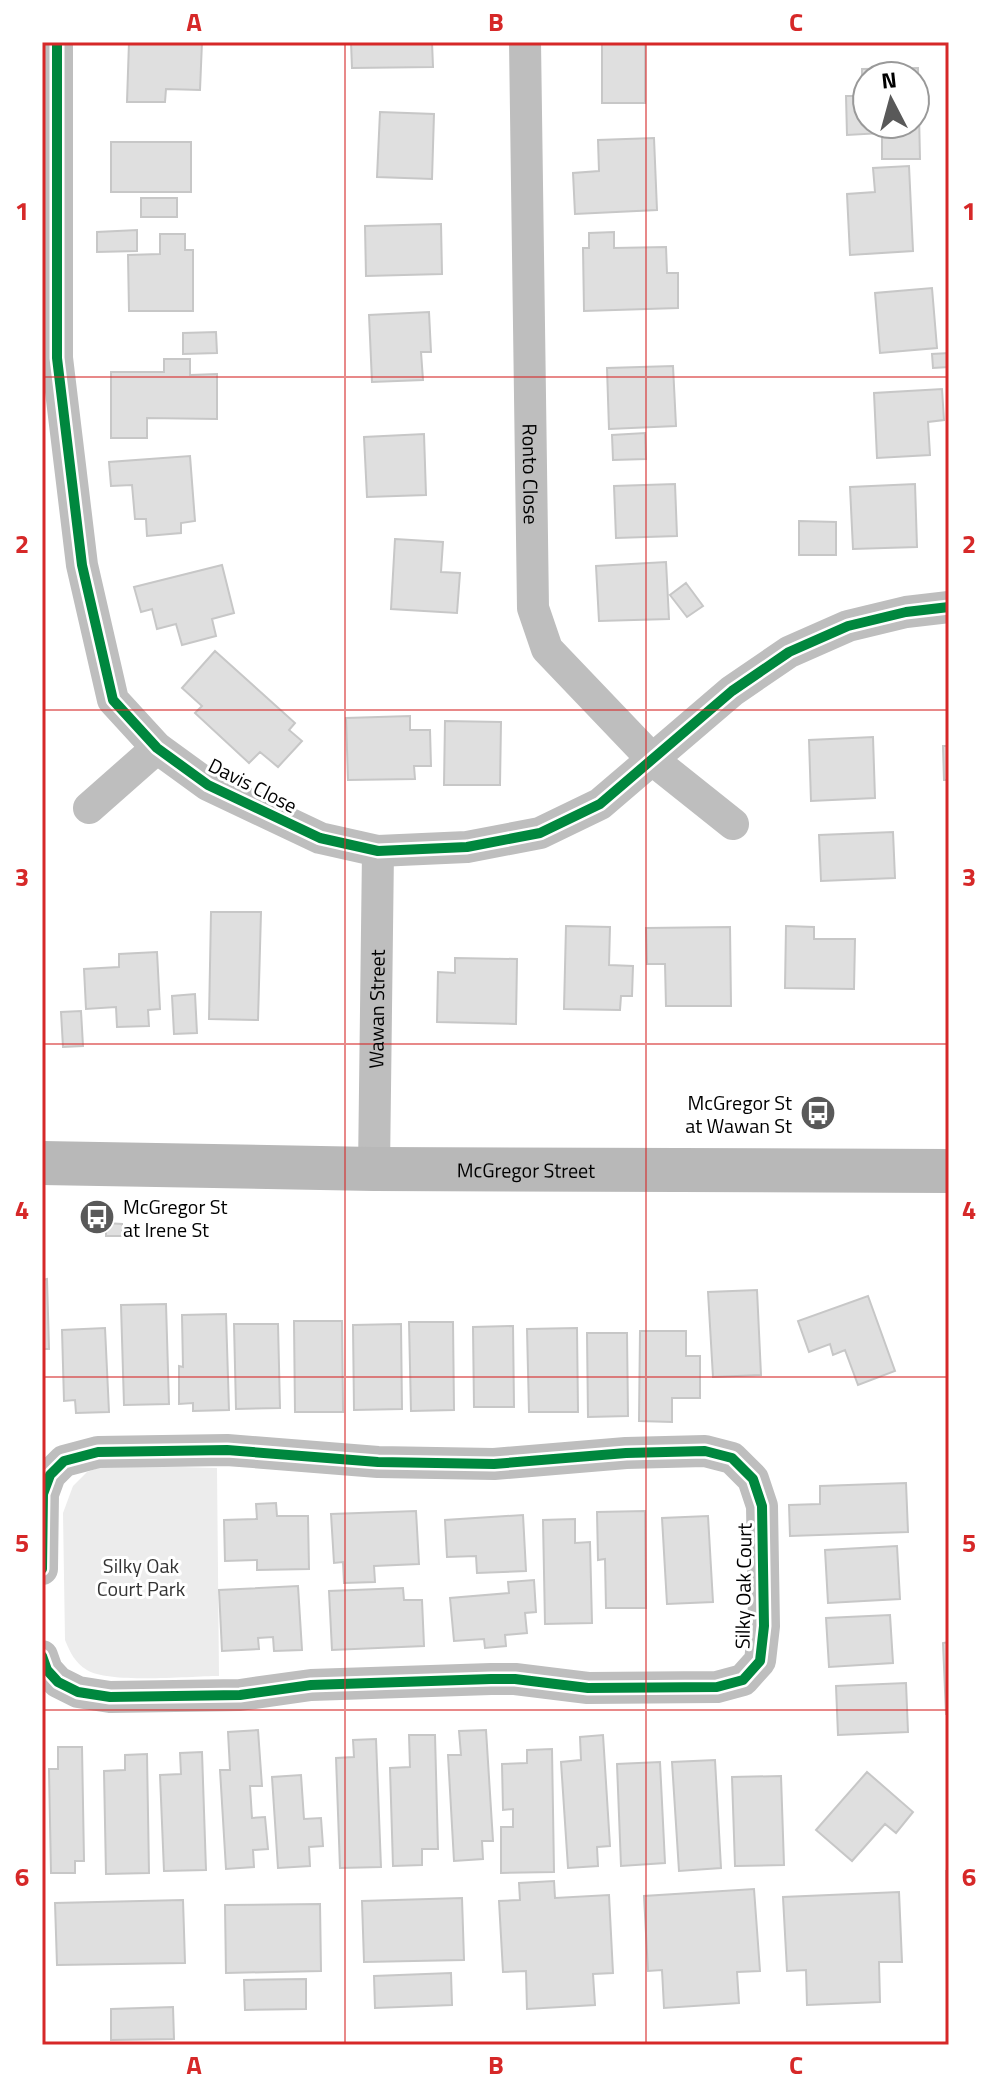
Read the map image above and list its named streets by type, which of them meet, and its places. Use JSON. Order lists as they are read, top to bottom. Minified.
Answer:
{"streets":{"main road":["McGregor Street"],"street":["Ronto Close","Davis Close","Wawan Street","Silky Oak Court"]},"crossings":[["Ronto Close","Davis Close"],["Davis Close","Wawan Street"],["Wawan Street","McGregor Street"]],"parks":["Silky Oak Court Park"],"places":{"bus stop":["McGregor St at Wawan St","McGregor St at Irene St"]},"north":"top","grid":{"columns":["A","B","C"],"rows":["1","2","3","4","5","6"]}}
